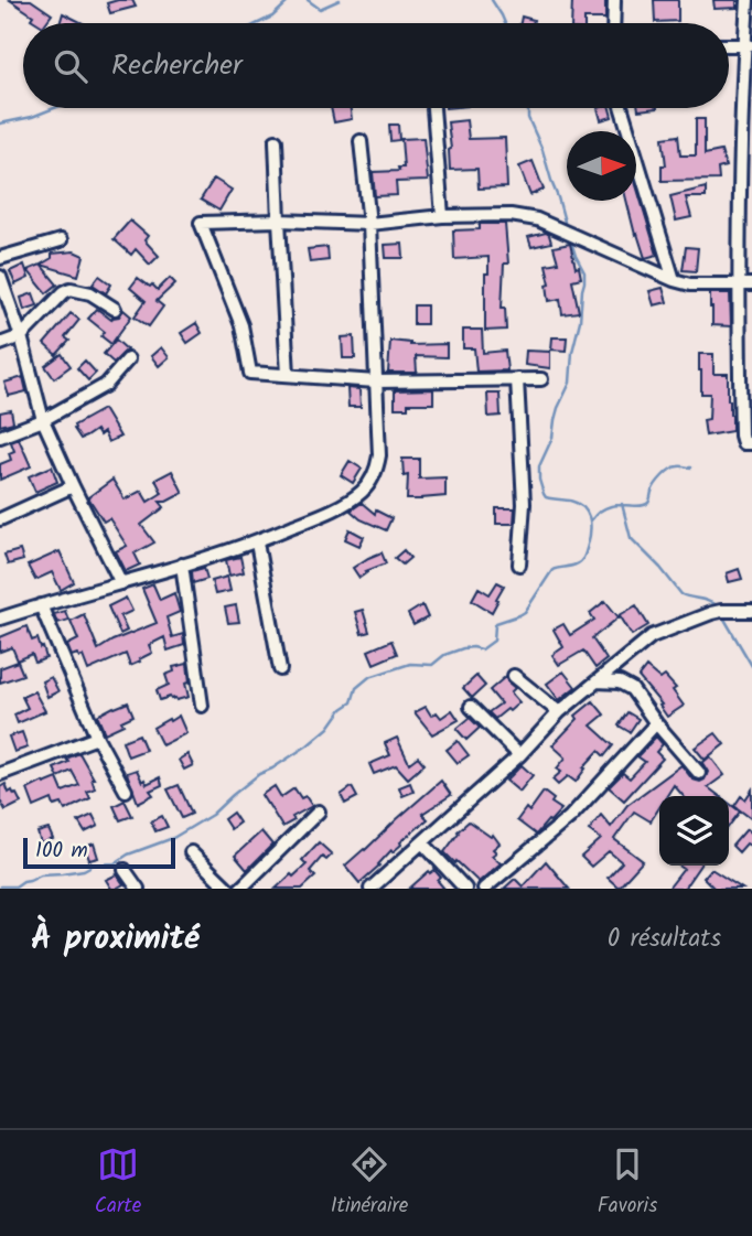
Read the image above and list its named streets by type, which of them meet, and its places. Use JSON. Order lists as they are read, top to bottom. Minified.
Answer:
{"scale_bar":"100 m","north":"right","page":{"search":"Rechercher","scale":"100 m","heading":["À proximité","0 résultats"],"nav":["Carte","Itinéraire","Favoris"]}}
